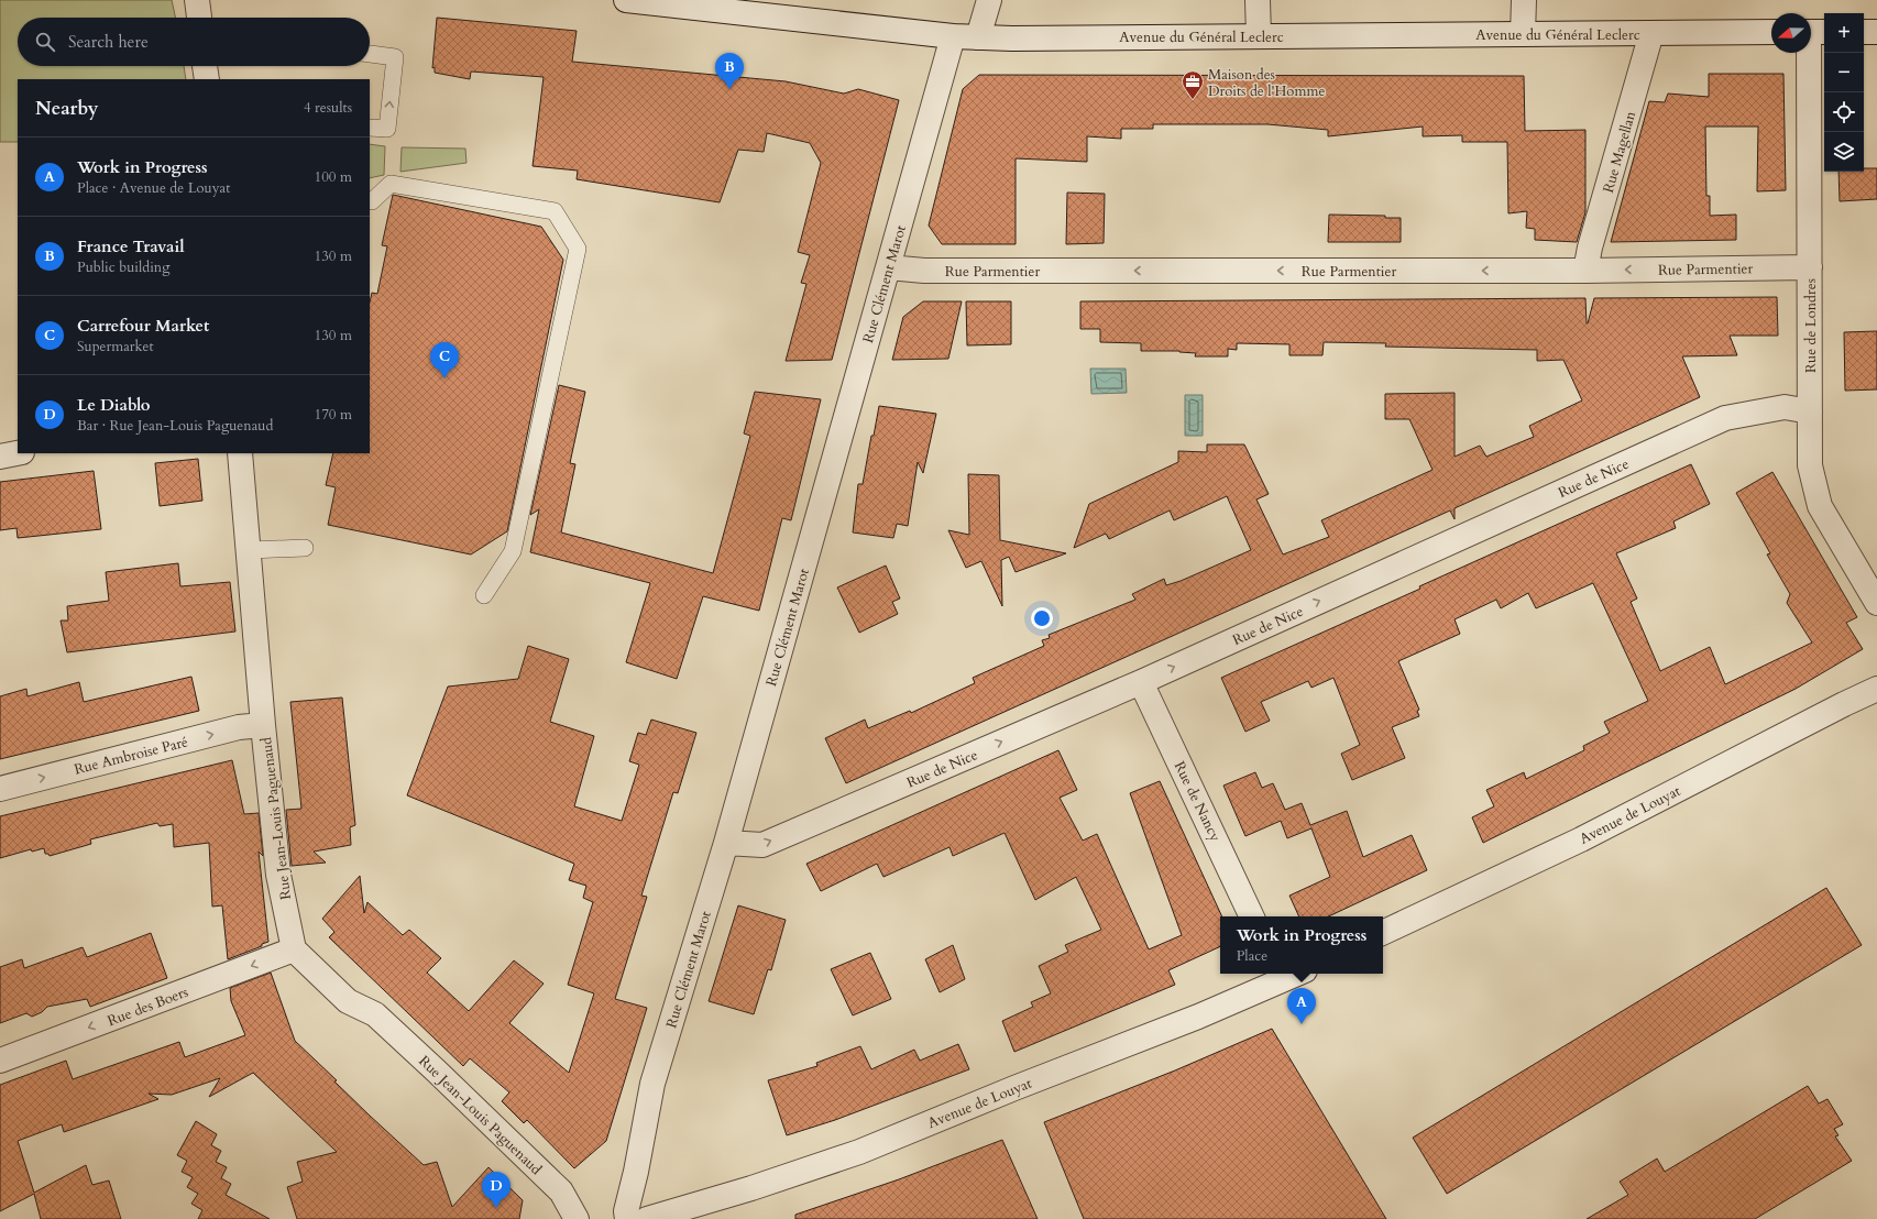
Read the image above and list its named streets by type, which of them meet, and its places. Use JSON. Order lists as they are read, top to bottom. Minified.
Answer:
{"streets":{"street":["Avenue du Général Leclerc","Rue Magellan","Rue Parmentier","Rue Clément Marot","Rue de Londres","Rue de Nice","Rue Ambroise Paré","Rue de Nancy","Avenue de Louyat","Rue Jean-Louis Paguenaud","Rue des Boers"]},"crossings":[["Avenue du Général Leclerc","Rue Magellan"],["Avenue du Général Leclerc","Rue Clément Marot"],["Rue Magellan","Rue Parmentier"],["Rue Parmentier","Rue Clément Marot"],["Rue Parmentier","Rue de Londres"],["Rue Clément Marot","Rue de Nice"],["Rue de Londres","Rue de Nice"],["Rue de Nice","Rue de Nancy"],["Rue Ambroise Paré","Rue Jean-Louis Paguenaud"],["Rue Jean-Louis Paguenaud","Rue des Boers"]],"one_way":["Rue Parmentier","Rue de Nice","Rue Ambroise Paré","Rue des Boers"],"places":{"office":["Maison des Droits de l'Homme"]},"north":"left","page":{"map_buttons":["+","−"],"search":"Search here","pins":["B","C","A","D"],"heading":["Nearby","4 results"],"list":[{"mark":"A","name":"Work in Progress","note":"Place · Avenue de Louyat","value":"100 m"},{"mark":"B","name":"France Travail","note":"Public building","value":"130 m"},{"mark":"C","name":"Carrefour Market","note":"Supermarket","value":"130 m"},{"mark":"D","name":"Le Diablo","note":"Bar · Rue Jean-Louis Paguenaud","value":"170 m"}],"popup":["Work in Progress","Place"]}}
